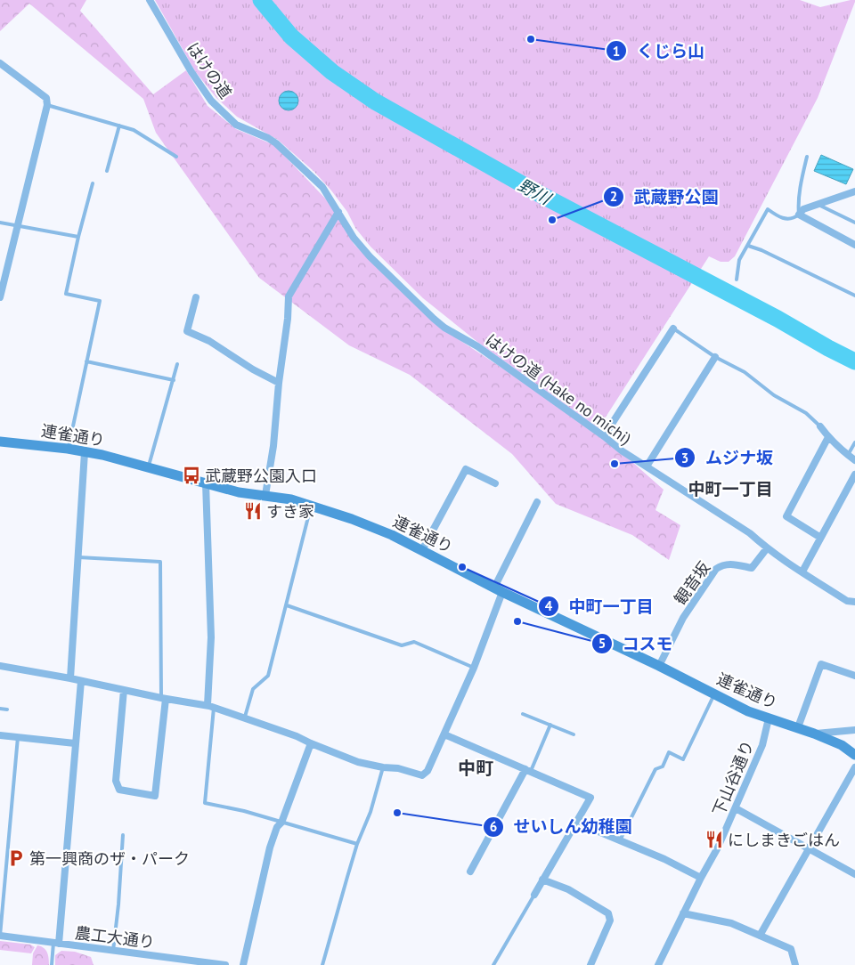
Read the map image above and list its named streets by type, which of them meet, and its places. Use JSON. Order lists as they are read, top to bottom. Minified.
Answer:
{"streets":{"main road":["連雀通り"],"street":["はけの道","はけの道 (Hake no michi)","観音坂","下山谷通り","農工大通り"]},"crossings":[["はけの道","はけの道 (Hake no michi)"],["はけの道 (Hake no michi)","観音坂"],["連雀通り","観音坂"],["連雀通り","下山谷通り"]],"districts":["中町一丁目","中町"],"water":["野川"],"places":{"other":["くじら山","武蔵野公園","ムジナ坂","中町一丁目","コスモ","せいしん幼稚園"],"bus stop":["武蔵野公園入口"],"restaurant":["すき家","にしまきごはん"],"parking":["第一興商のザ・パーク"]}}
